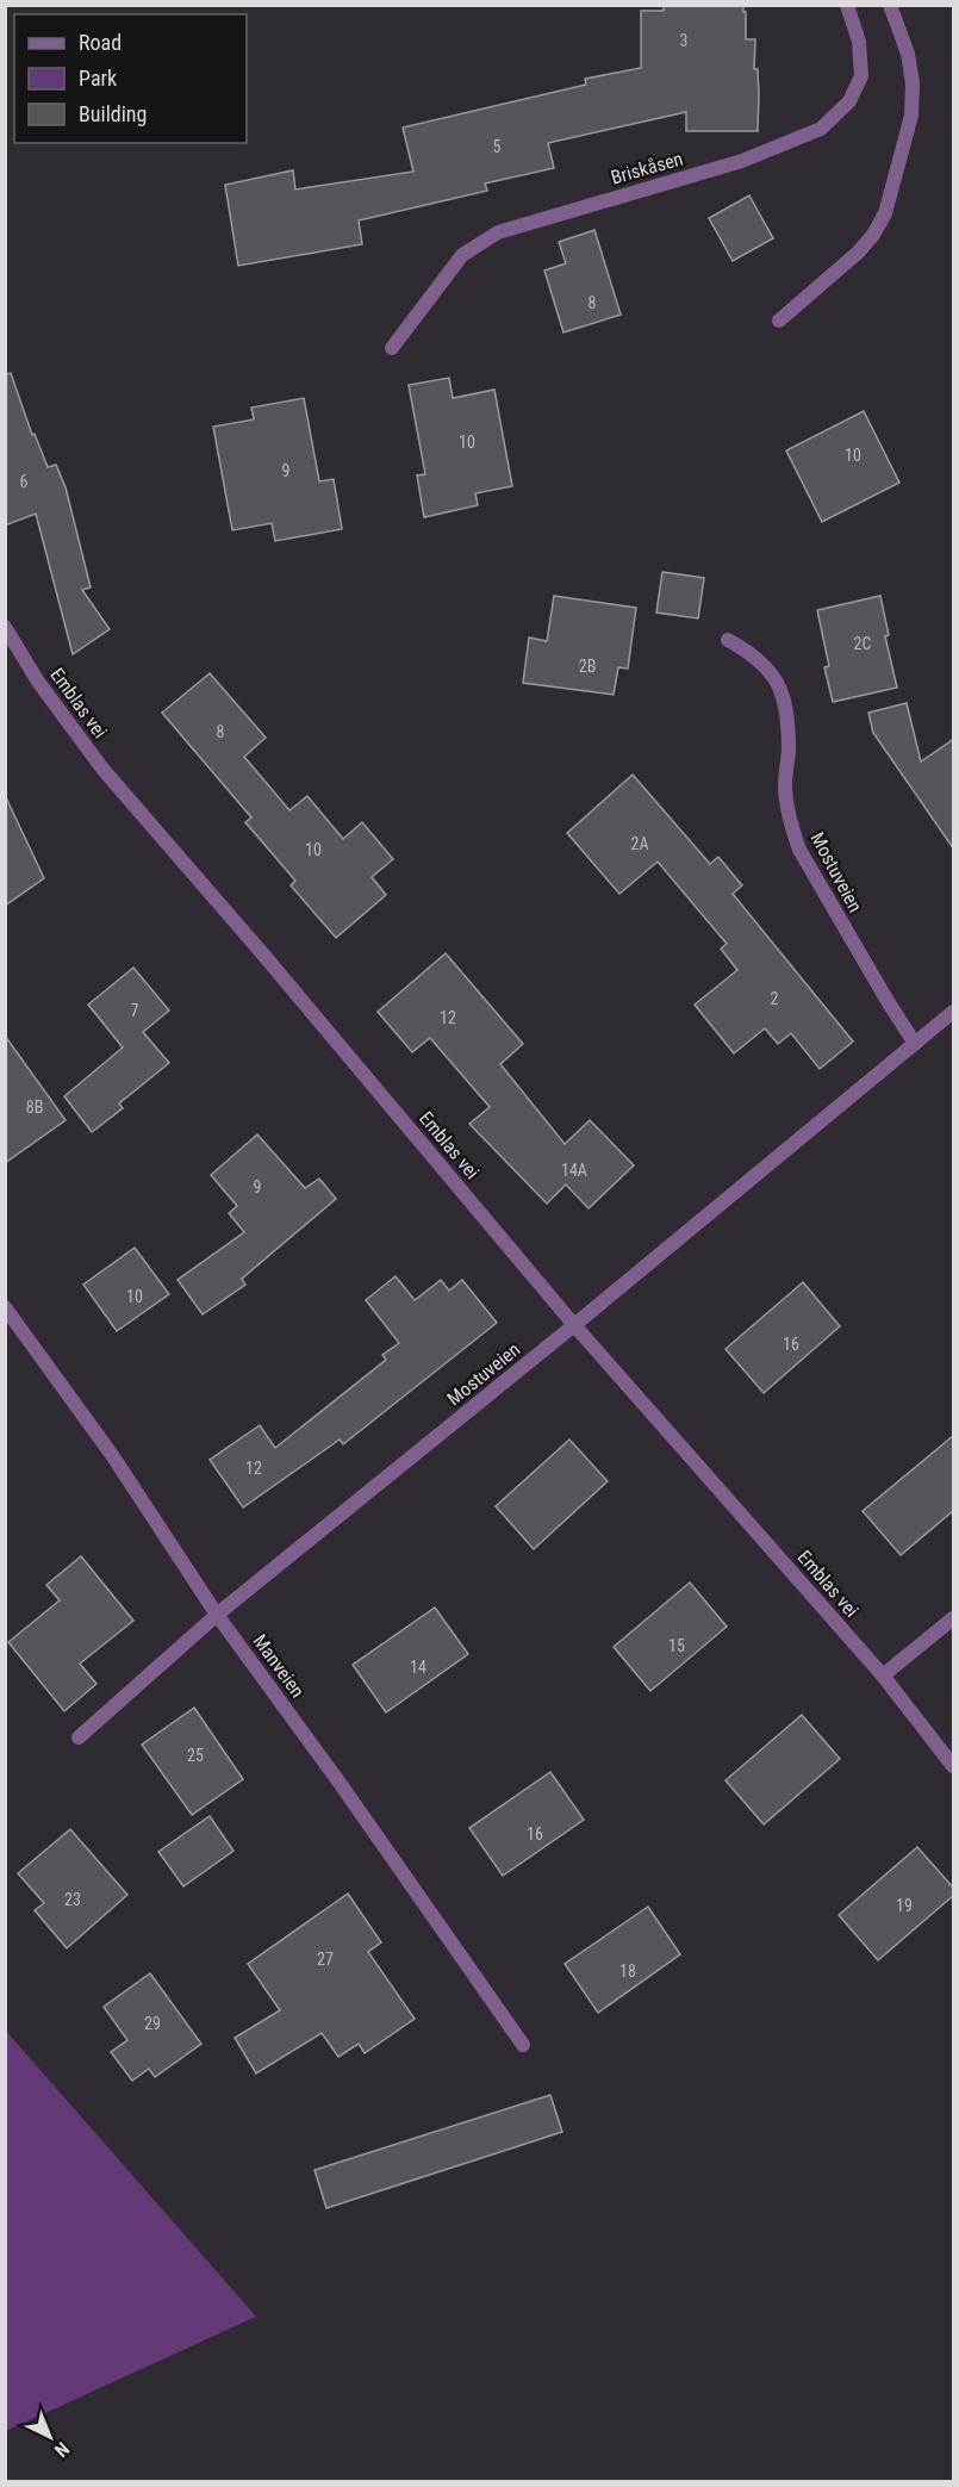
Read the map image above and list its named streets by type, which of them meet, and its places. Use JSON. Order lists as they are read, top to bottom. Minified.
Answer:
{"streets":{"street":["Briskåsen","Emblas vei","Mostuveien","Manveien"]},"crossings":[["Emblas vei","Mostuveien"],["Mostuveien","Manveien"]],"house_numbers":["3","5","8","10","10","9","6","2C","2B","8","2A","10","2","7","12","8B","14A","9","10","16","12","15","14","25","16","23","19","27","18","29"],"legend":["Road","Park","Building"],"north":"bottom right"}
